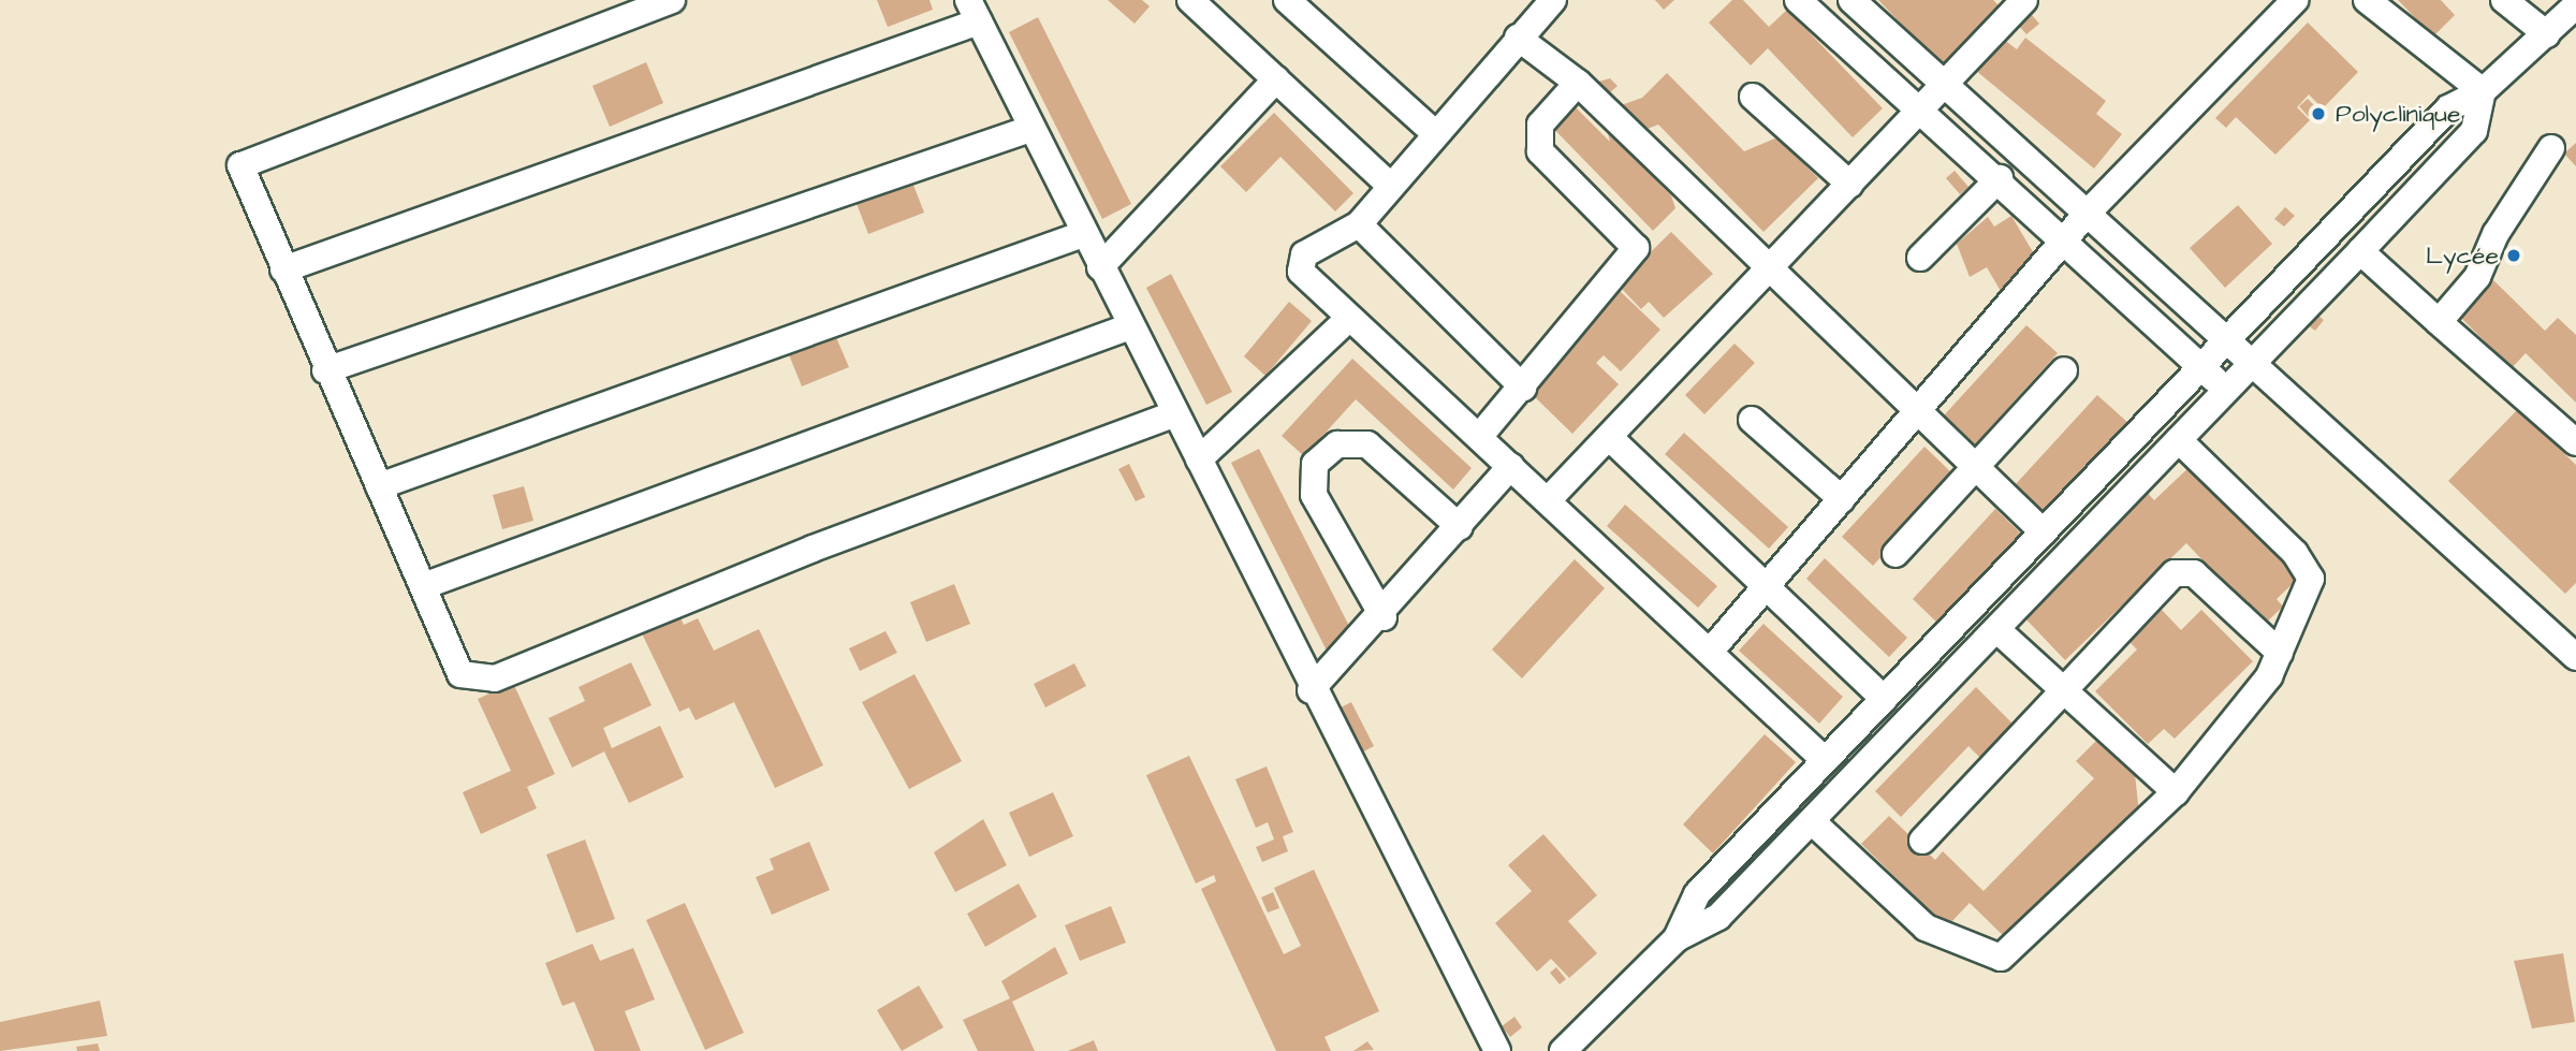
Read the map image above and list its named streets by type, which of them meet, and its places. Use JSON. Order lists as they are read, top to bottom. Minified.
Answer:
{"places":["Polyclinique","Lycée"]}
